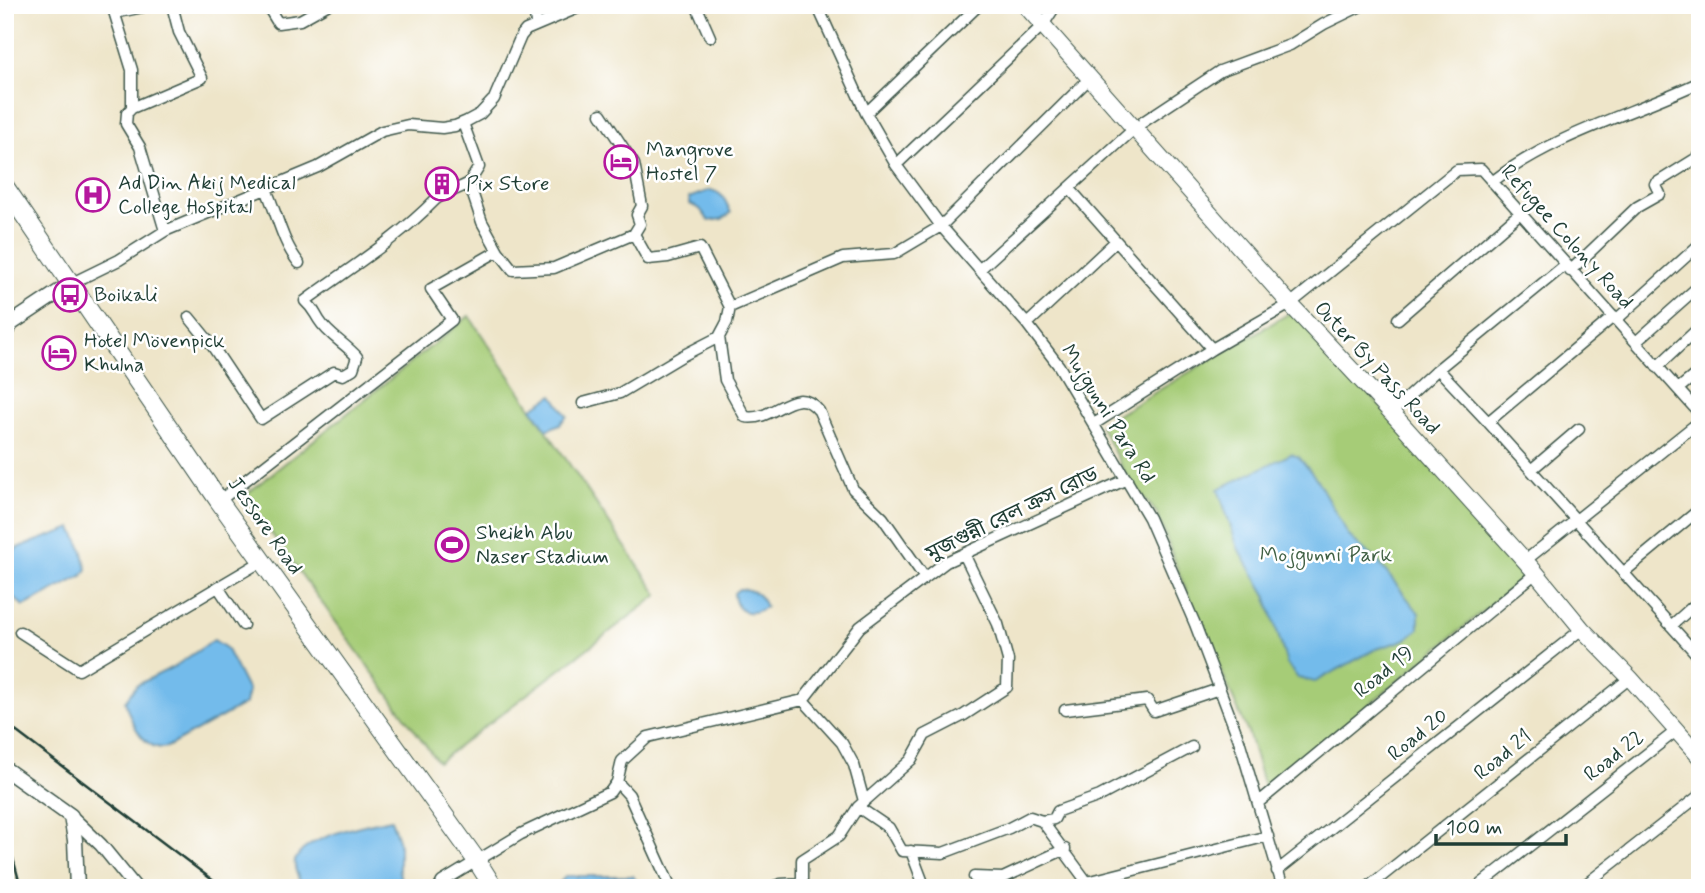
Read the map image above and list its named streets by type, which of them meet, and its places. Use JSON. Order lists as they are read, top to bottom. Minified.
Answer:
{"streets":{"highway":["Jessore Road"],"main road":["Outer By Pass Road"],"street":["Refugee Colony Road","Mujgunni Para Rd","মুজগুন্নী রেল ক্রস রোড","Road 19","Road 20","Road 21","Road 22"]},"crossings":[["Refugee Colony Road","Outer By Pass Road"],["Refugee Colony Road","Mujgunni Para Rd"],["Outer By Pass Road","Road 19"],["Outer By Pass Road","Road 20"],["Outer By Pass Road","Road 21"],["Outer By Pass Road","Road 22"],["Mujgunni Para Rd","মুজগুন্নী রেল ক্রস রোড"],["Mujgunni Para Rd","Road 19"],["Mujgunni Para Rd","Road 20"]],"parks":["Mojgunni Park"],"places":{"hotel":["Mangrove Hostel 7","Hotel Mövenpick Khulna"],"building":["Pix Store"],"hospital":["Ad Din Akij Medical College Hospital"],"bus stop":["Boikali"],"sports":["Sheikh Abu Naser Stadium"]},"scale_bar":"100 m"}
